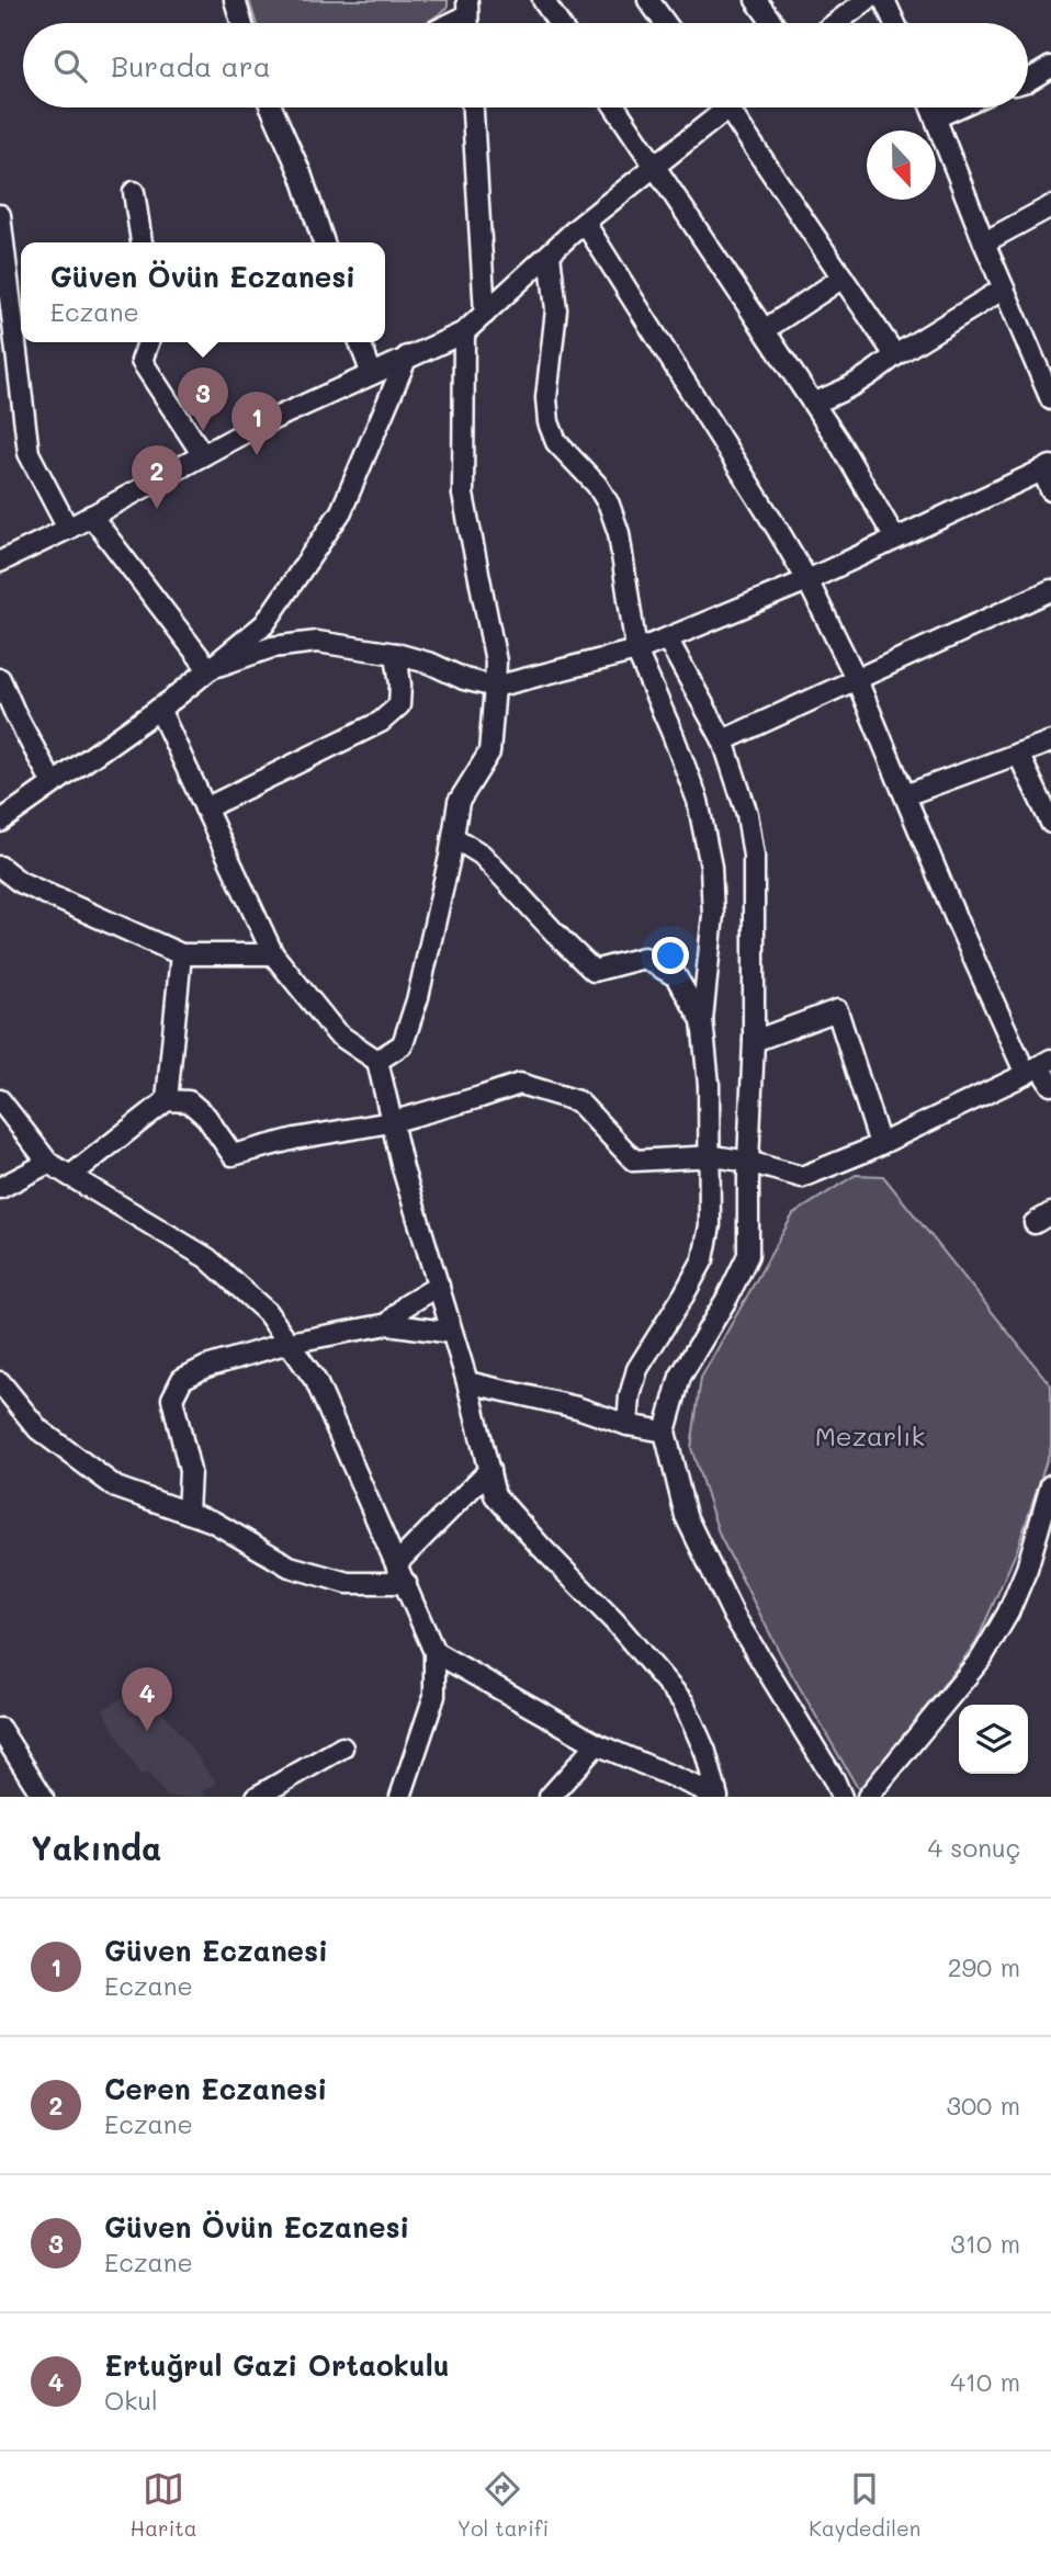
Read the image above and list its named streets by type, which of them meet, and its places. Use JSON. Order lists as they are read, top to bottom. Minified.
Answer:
{"parks":["Mezarlık"],"north":"bottom","page":{"search":"Burada ara","popup":["Güven Övün Eczanesi","Eczane"],"pins":["3","1","2","4"],"heading":["Yakında","4 sonuç"],"list":[{"mark":"1","name":"Güven Eczanesi","note":"Eczane","value":"290 m"},{"mark":"2","name":"Ceren Eczanesi","note":"Eczane","value":"300 m"},{"mark":"3","name":"Güven Övün Eczanesi","note":"Eczane","value":"310 m"},{"mark":"4","name":"Ertuğrul Gazi Ortaokulu","note":"Okul","value":"410 m"}],"nav":["Harita","Yol tarifi","Kaydedilen"]}}
